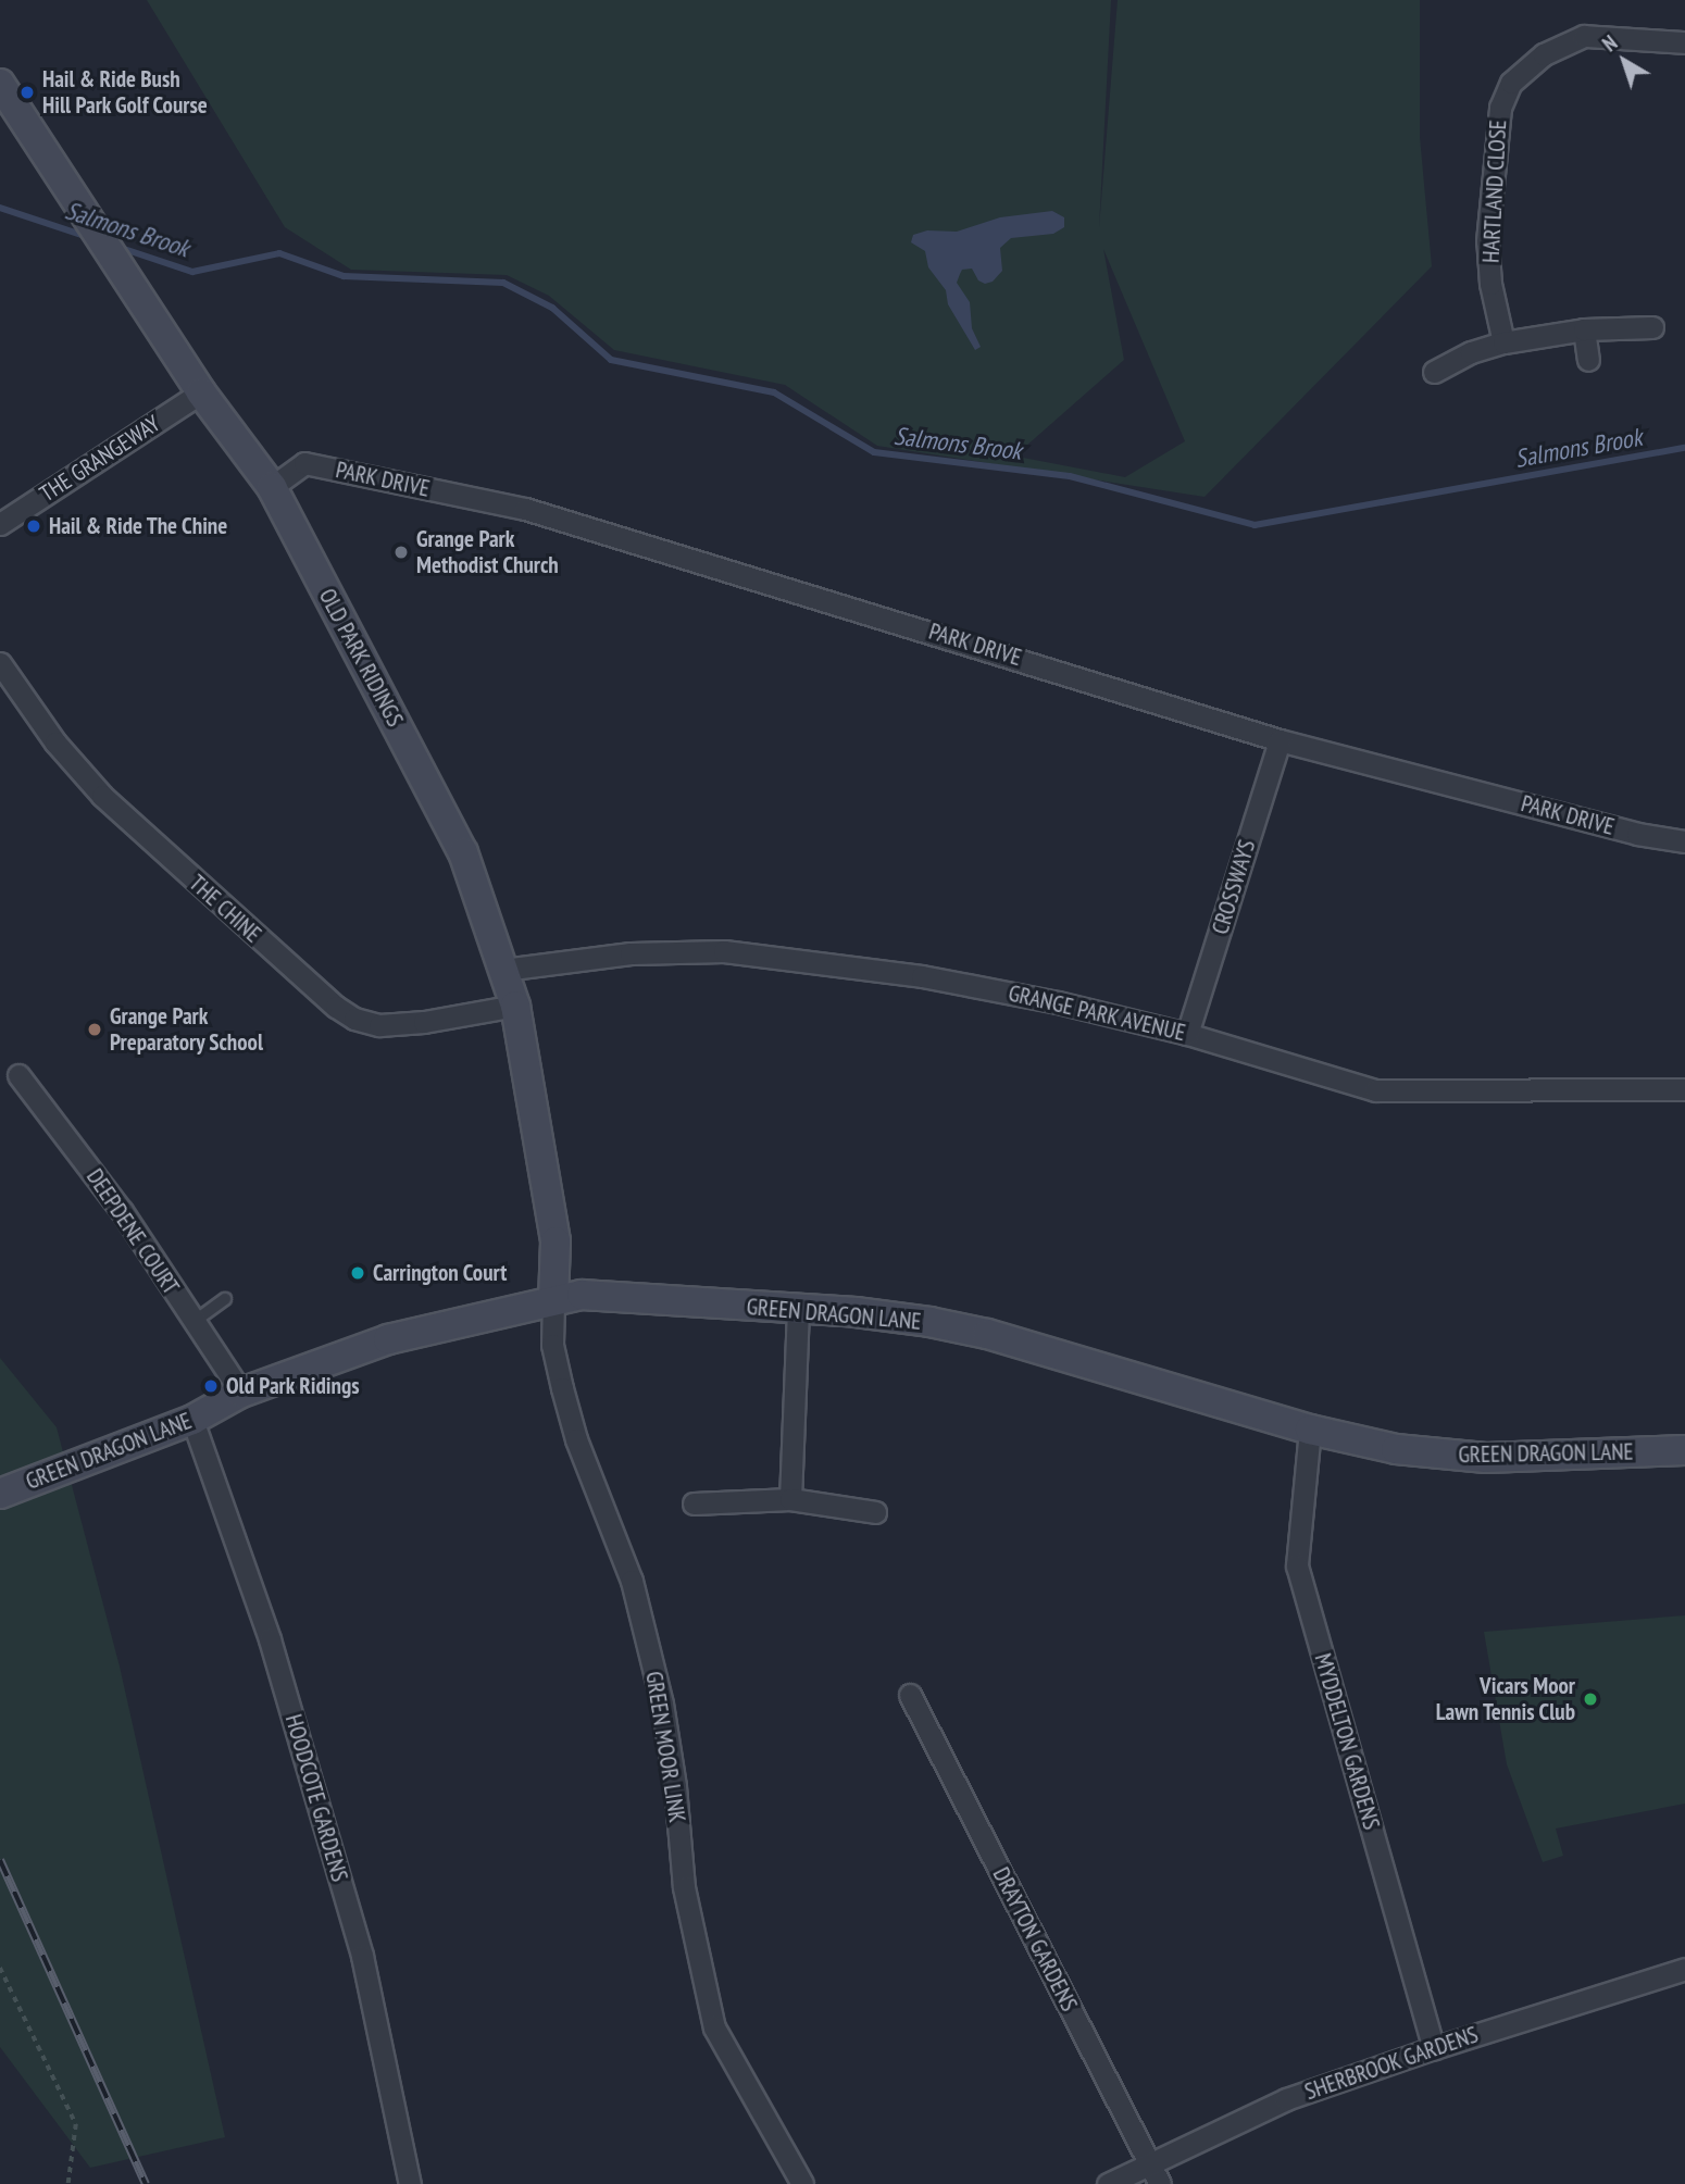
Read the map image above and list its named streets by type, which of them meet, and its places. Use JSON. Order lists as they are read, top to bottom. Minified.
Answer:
{"streets":{"street":["HARTLAND CLOSE","THE GRANGEWAY","PARK DRIVE","OLD PARK RIDINGS","CROSSWAYS","THE CHINE","GRANGE PARK AVENUE","DEEPDENE COURT","GREEN DRAGON LANE","MYDDELTON GARDENS","GREEN MOOR LINK","HOODCOTE GARDENS","DRAYTON GARDENS","SHERBROOK GARDENS"]},"crossings":[["THE GRANGEWAY","OLD PARK RIDINGS"],["PARK DRIVE","OLD PARK RIDINGS"],["PARK DRIVE","CROSSWAYS"],["OLD PARK RIDINGS","THE CHINE"],["OLD PARK RIDINGS","GRANGE PARK AVENUE"],["OLD PARK RIDINGS","GREEN DRAGON LANE"],["OLD PARK RIDINGS","GREEN MOOR LINK"],["CROSSWAYS","GRANGE PARK AVENUE"],["DEEPDENE COURT","GREEN DRAGON LANE"],["GREEN DRAGON LANE","MYDDELTON GARDENS"],["GREEN DRAGON LANE","GREEN MOOR LINK"],["GREEN DRAGON LANE","HOODCOTE GARDENS"],["MYDDELTON GARDENS","SHERBROOK GARDENS"],["DRAYTON GARDENS","SHERBROOK GARDENS"]],"water":["Salmons Brook"],"places":["Hail & Ride Bush Hill Park Golf Course","Hail & Ride The Chine","Grange Park Methodist Church","Grange Park Preparatory School","Carrington Court","Old Park Ridings","Vicars Moor Lawn Tennis Club"],"north":"top left"}
